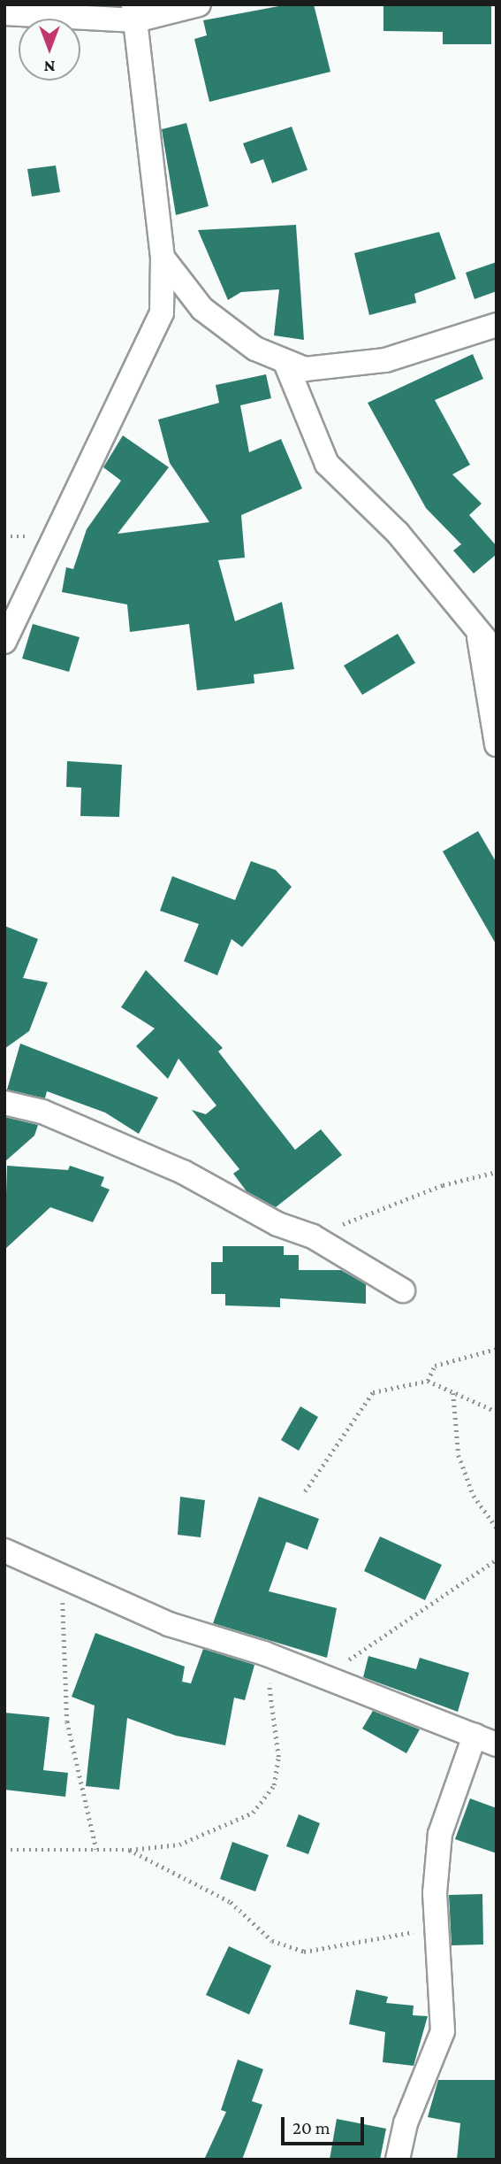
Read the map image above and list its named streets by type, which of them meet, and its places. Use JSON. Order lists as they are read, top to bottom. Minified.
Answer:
{"scale_bar":"20 m","north":"bottom"}
